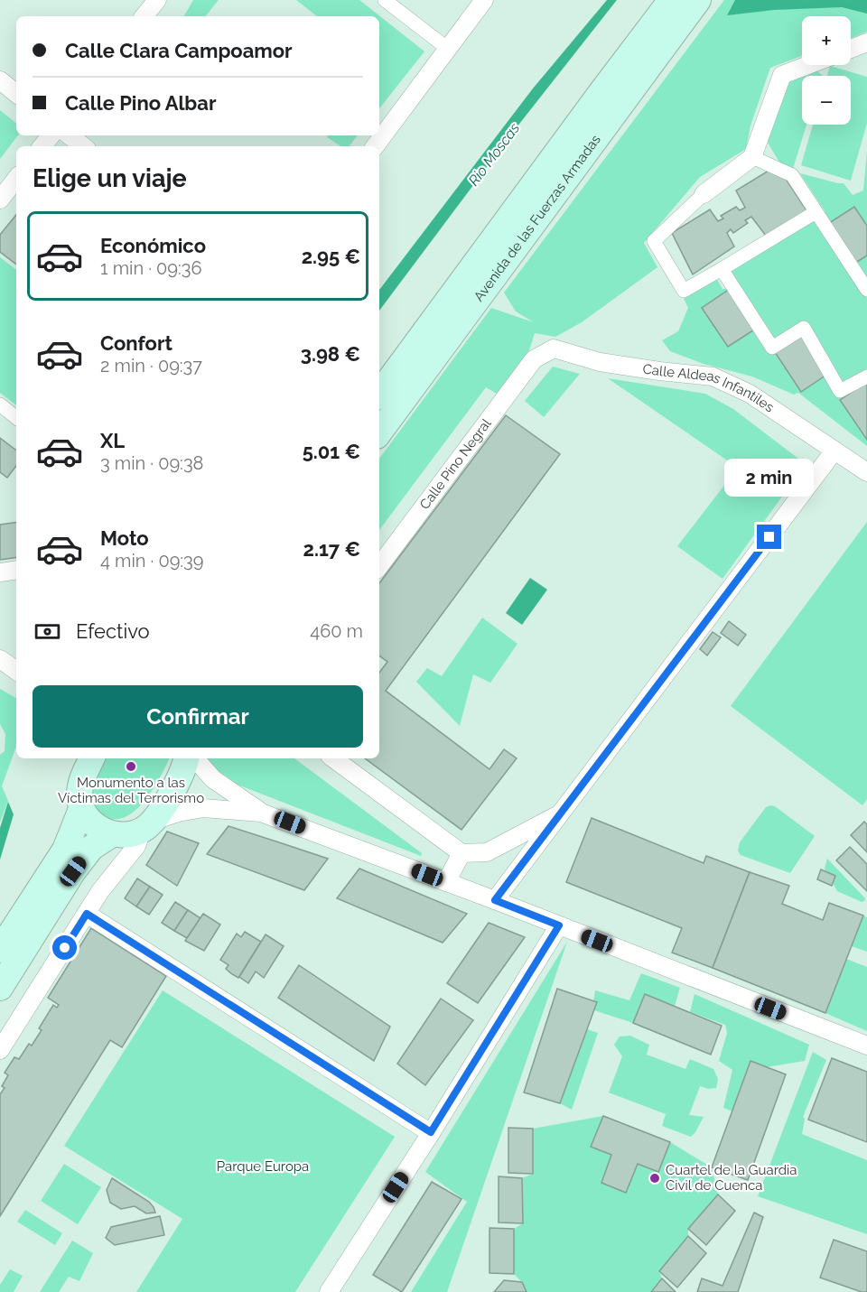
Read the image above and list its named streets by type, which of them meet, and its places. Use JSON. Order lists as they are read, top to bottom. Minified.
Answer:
{"streets":{"main road":["Avenida de las Fuerzas Armadas"],"street":["Calle Aldeas Infantiles","Calle Pino Negral"]},"crossings":[["Calle Aldeas Infantiles","Calle Pino Negral"]],"water":["Rio Moscas"],"parks":["Parque Europa"],"places":["Monumento a las Víctimas del Terrorismo","Cuartel de la Guardia Civil de Cuenca"],"page":{"map_buttons":["+","−"],"banner":["Calle Clara Campoamor","Calle Pino Albar"],"heading":"Elige un viaje","list":[{"name":"Económico","note":"1 min · 09:36","value":"2.95 €"},{"name":"Confort","note":"2 min · 09:37","value":"3.98 €"},{"name":"XL","note":"3 min · 09:38","value":"5.01 €"},{"name":"Moto","note":"4 min · 09:39","value":"2.17 €"}],"bubble":"2 min","pay":["Efectivo","460 m"],"buttons":"Confirmar"}}
